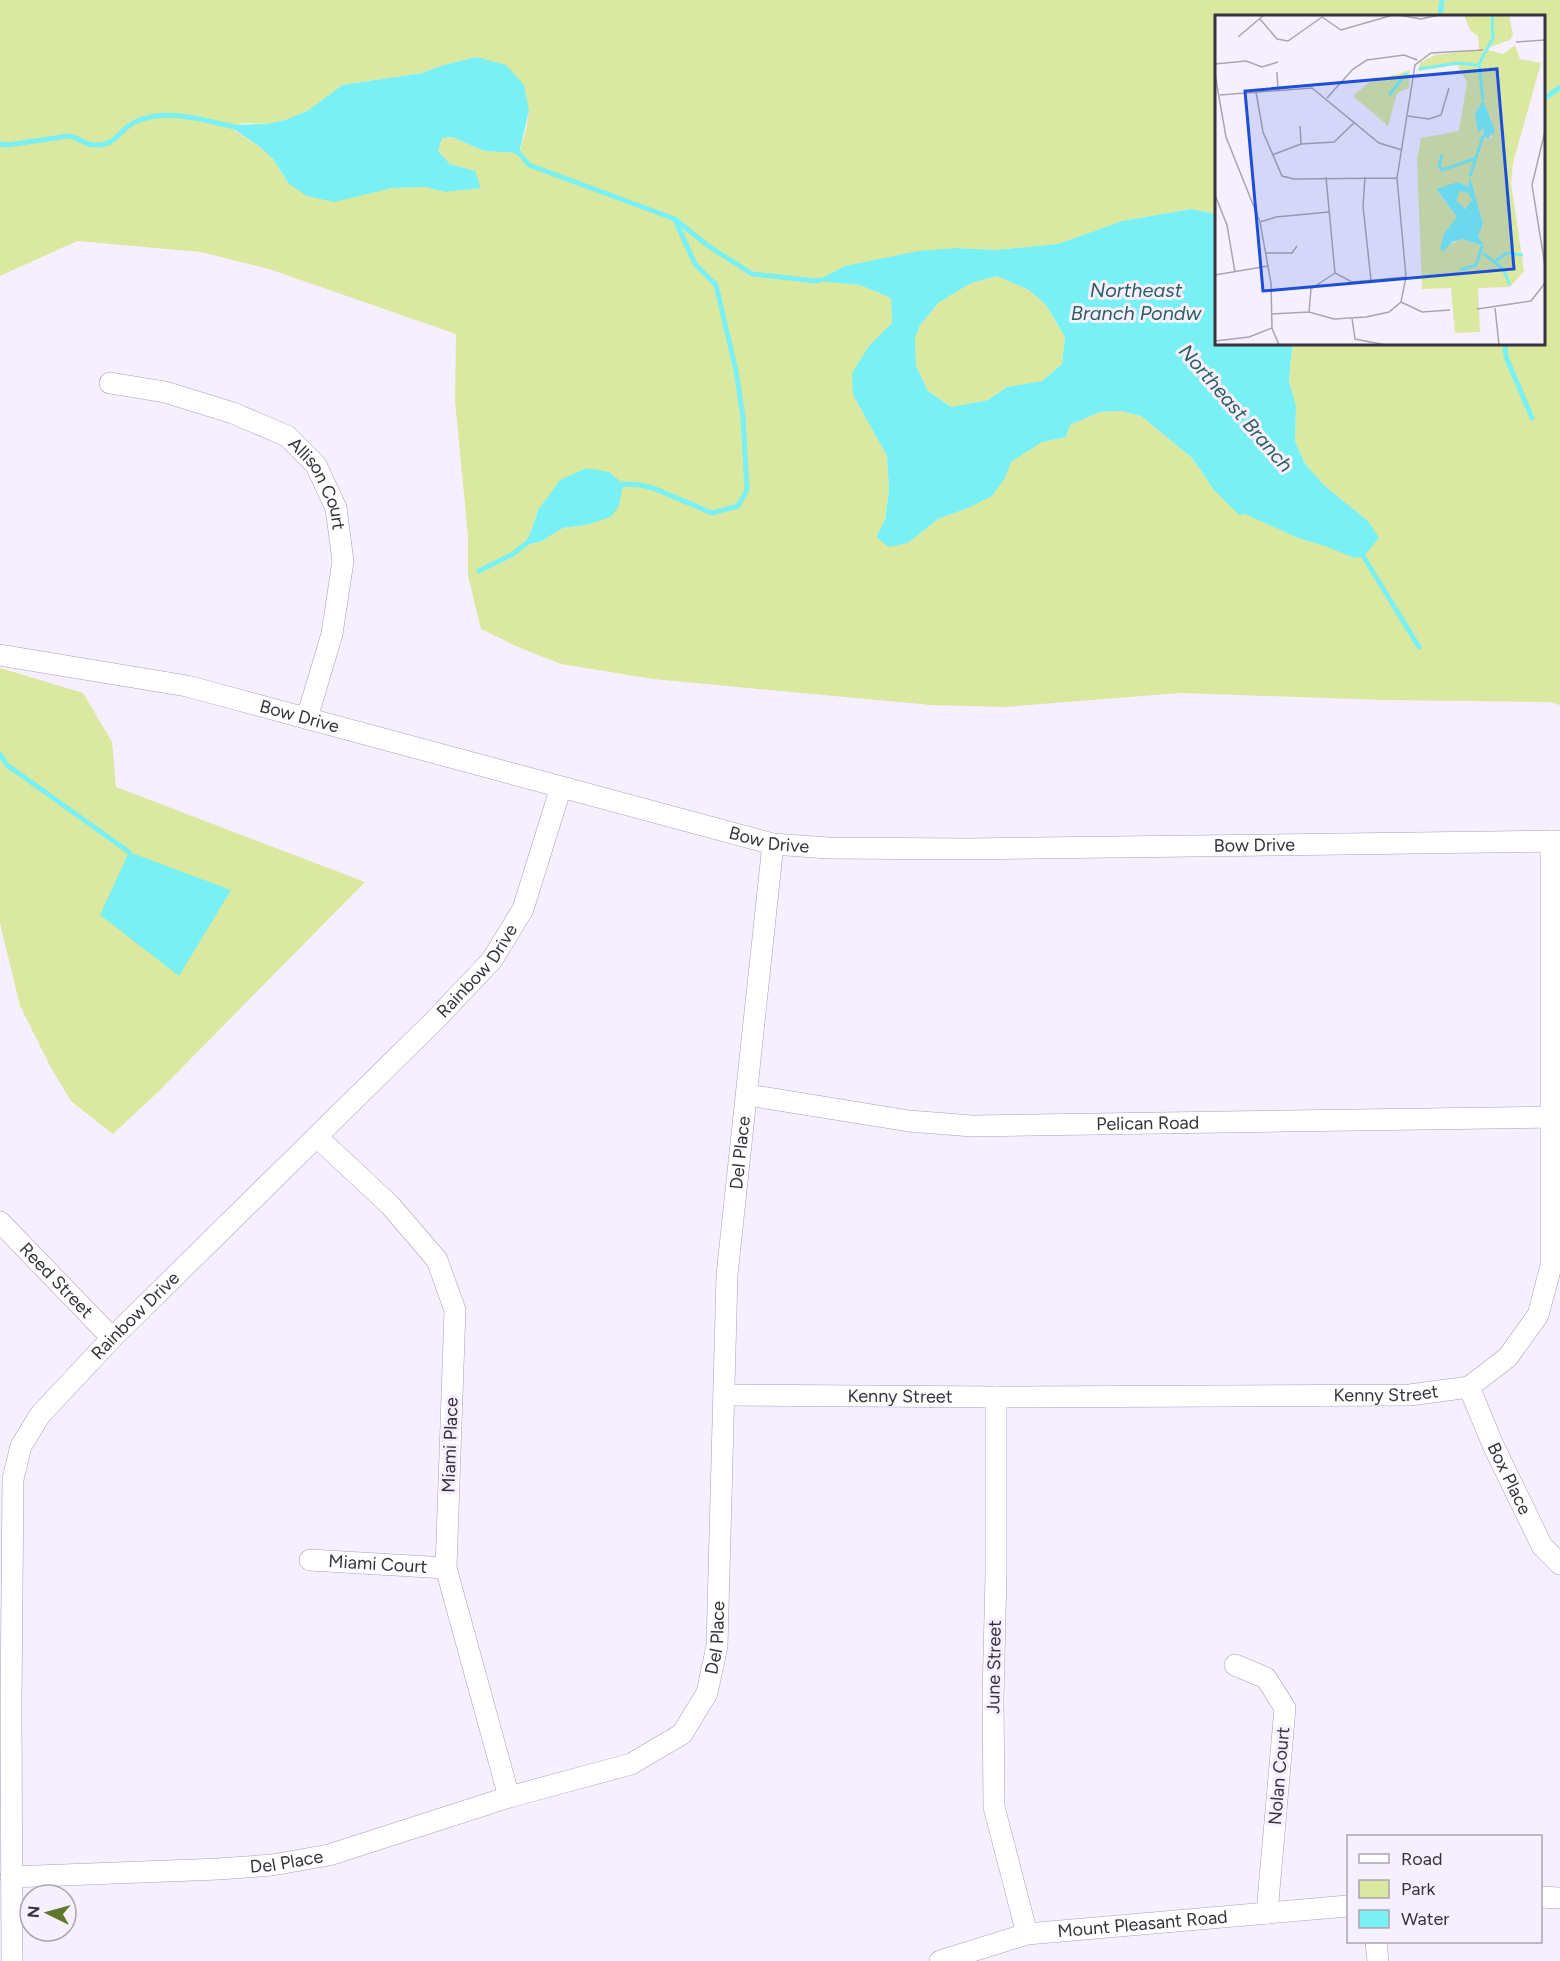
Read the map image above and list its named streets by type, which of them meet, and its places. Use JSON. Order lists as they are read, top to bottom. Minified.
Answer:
{"streets":{"street":["Allison Court","Bow Drive","Rainbow Drive","Pelican Road","Del Place","Reed Street","Kenny Street","Miami Place","Box Place","Miami Court","June Street","Nolan Court","Mount Pleasant Road"]},"crossings":[["Allison Court","Bow Drive"],["Bow Drive","Rainbow Drive"],["Bow Drive","Del Place"],["Bow Drive","Kenny Street"],["Rainbow Drive","Del Place"],["Rainbow Drive","Reed Street"],["Rainbow Drive","Miami Place"],["Pelican Road","Del Place"],["Pelican Road","Kenny Street"],["Del Place","Kenny Street"],["Del Place","Miami Place"],["Kenny Street","Box Place"],["Kenny Street","June Street"],["Miami Place","Miami Court"],["June Street","Mount Pleasant Road"],["Nolan Court","Mount Pleasant Road"]],"water":["Northeast Branch Pondw","Northeast Branch"],"legend":["Road","Park","Water"],"north":"left"}
